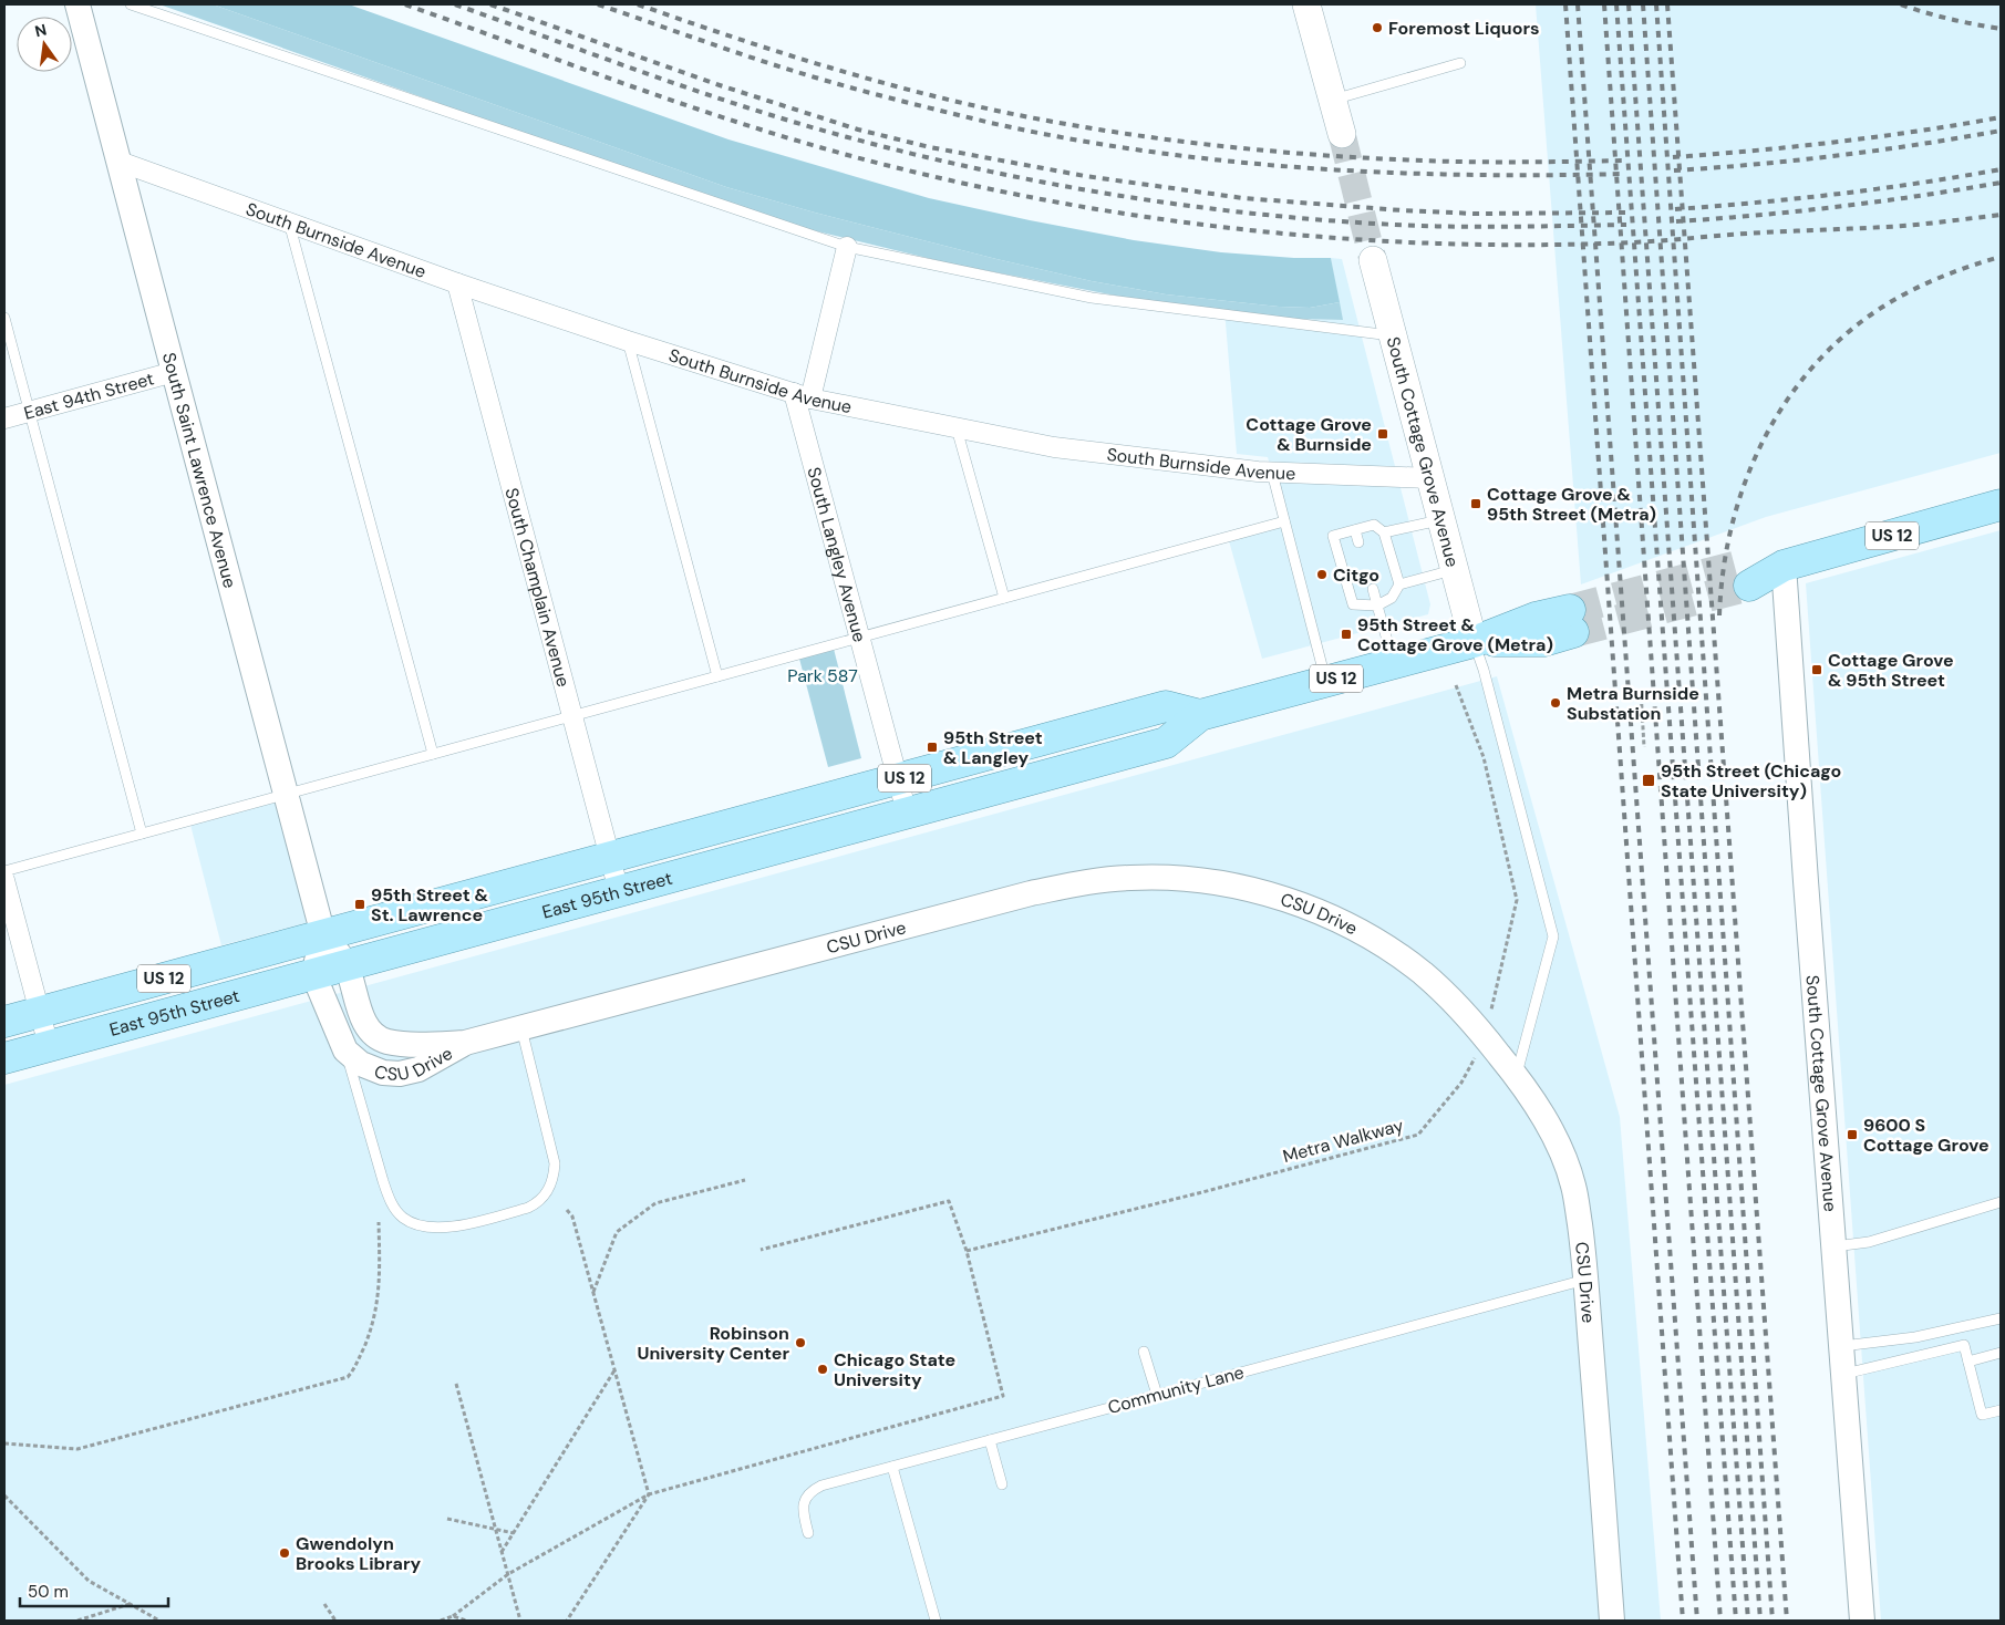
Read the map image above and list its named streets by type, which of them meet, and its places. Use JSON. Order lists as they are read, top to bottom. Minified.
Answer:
{"streets":{"main road":["South Cottage Grove Avenue","US 12","East 95th Street"],"street":["South Burnside Avenue","East 94th Street","South Saint Lawrence Avenue","South Langley Avenue","South Champlain Avenue","CSU Drive"],"lane":["Community Lane"],"path":["Metra Walkway"]},"crossings":[["South Burnside Avenue","South Cottage Grove Avenue"],["South Burnside Avenue","South Saint Lawrence Avenue"],["South Burnside Avenue","South Langley Avenue"],["South Burnside Avenue","South Champlain Avenue"],["East 94th Street","South Saint Lawrence Avenue"],["South Cottage Grove Avenue","US 12"],["South Cottage Grove Avenue","East 95th Street"],["South Saint Lawrence Avenue","East 95th Street"],["South Langley Avenue","East 95th Street"],["South Champlain Avenue","East 95th Street"],["East 95th Street","CSU Drive"],["CSU Drive","Metra Walkway"],["CSU Drive","Community Lane"]],"parks":["Park 587"],"places":{"other":["Foremost Liquors","Citgo","Metra Burnside Substation","Robinson University Center","Chicago State University","Gwendolyn Brooks Library"],"transit":["Cottage Grove & Burnside","Cottage Grove & 95th Street (Metra)","95th Street & Cottage Grove (Metra)","Cottage Grove & 95th Street","95th Street & Langley","95th Street (Chicago State University)","95th Street & St. Lawrence","9600 S Cottage Grove"]},"scale_bar":"50 m","north":"top"}
